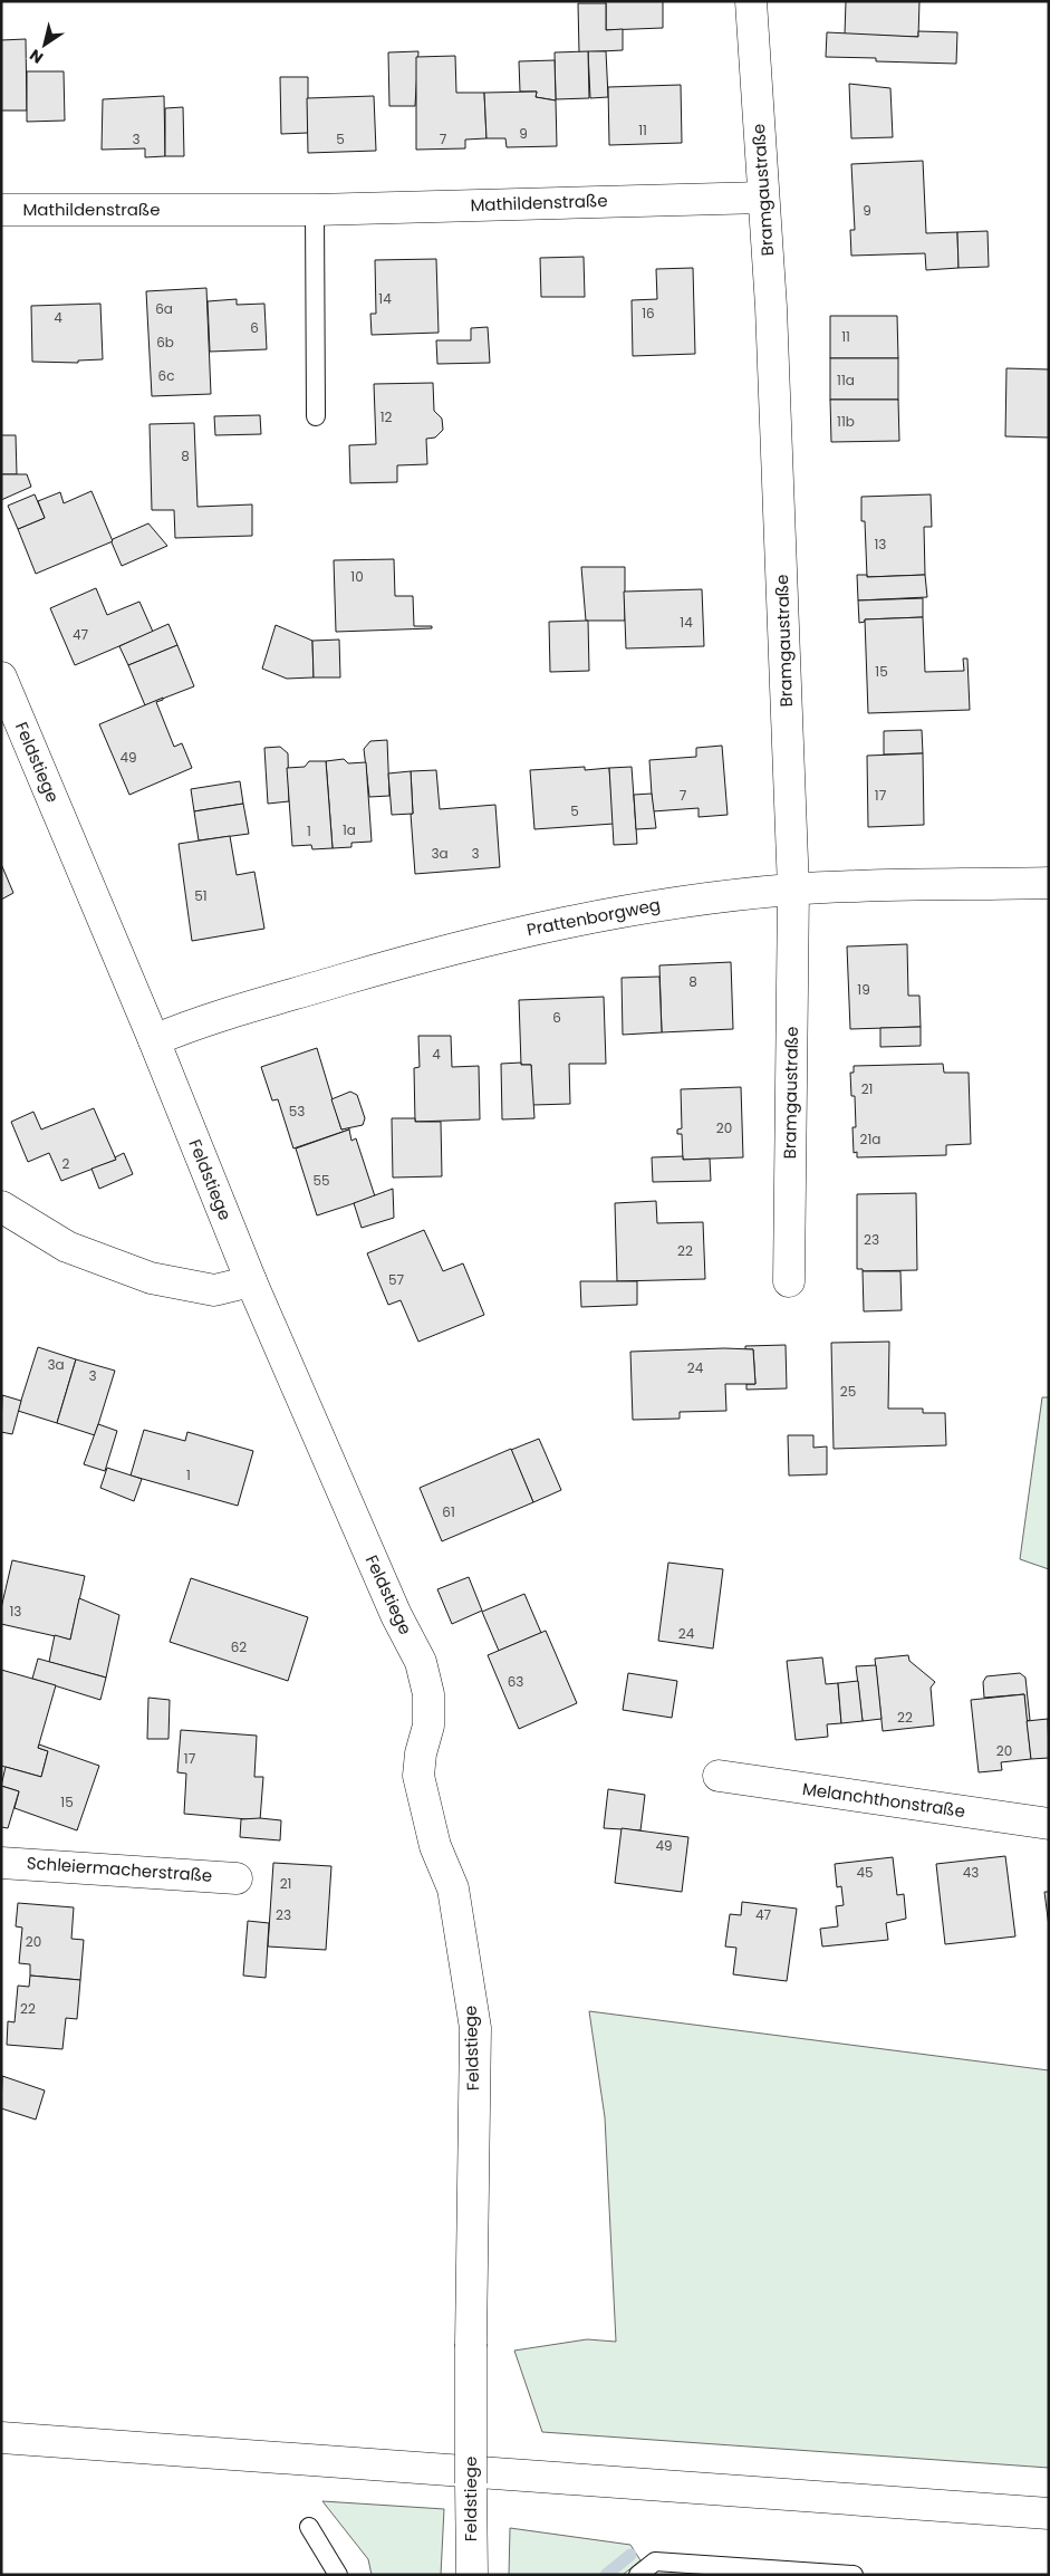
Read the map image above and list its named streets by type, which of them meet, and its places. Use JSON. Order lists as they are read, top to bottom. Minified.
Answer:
{"streets":{"street":["Bramgaustraße","Mathildenstraße","Feldstiege","Prattenborgweg","Melanchthonstraße","Schleiermacherstraße"]},"crossings":[["Bramgaustraße","Mathildenstraße"],["Bramgaustraße","Prattenborgweg"],["Feldstiege","Prattenborgweg"]],"house_numbers":["11","9","3","5","7","9","14","6a","16","4","6","11","6b","6c","11a","12","11b","8","13","10","14","47","15","49","7","17","5","1a","1","3a","3","51","8","19","6","4","21","53","20","21a","2","55","23","22","57","3a","24","3","25","1","61","13","24","62","63","22","20","17","15","49","45","43","21","23","47","20","22"],"north":"bottom left"}
